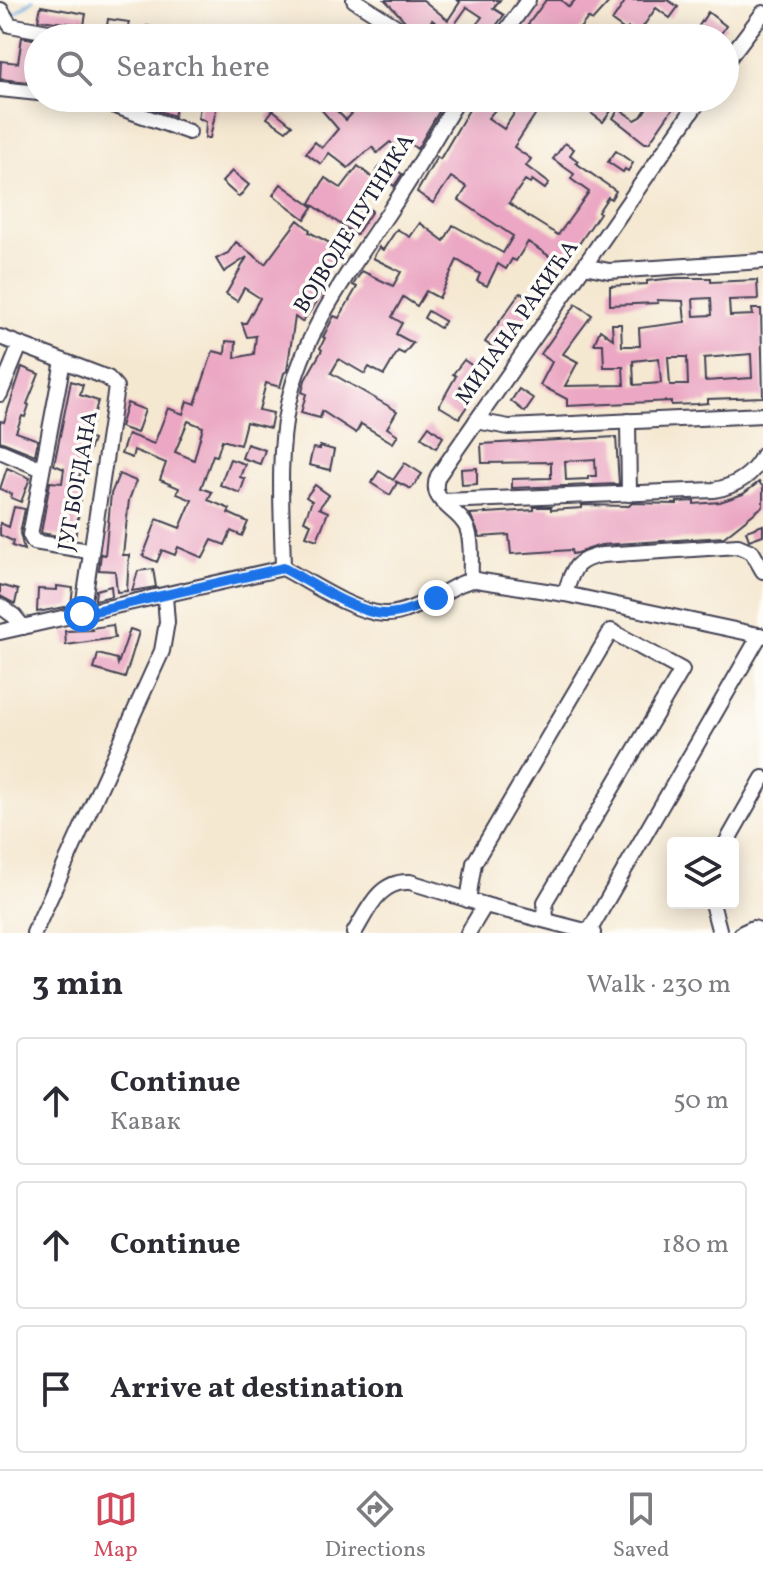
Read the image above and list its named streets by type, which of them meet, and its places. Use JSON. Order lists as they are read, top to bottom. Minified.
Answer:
{"streets":{"street":["ВОЈВОДЕ ПУТНИКА","МИЛАНА РАКИЋА","ЈУГ БОГДАНА"]},"page":{"search":"Search here","heading":["3 min","Walk · 230 m"],"list":[["Continue","Кавак","50 m"],["Continue","180 m"],"Arrive at destination"],"nav":["Map","Directions","Saved"]}}
